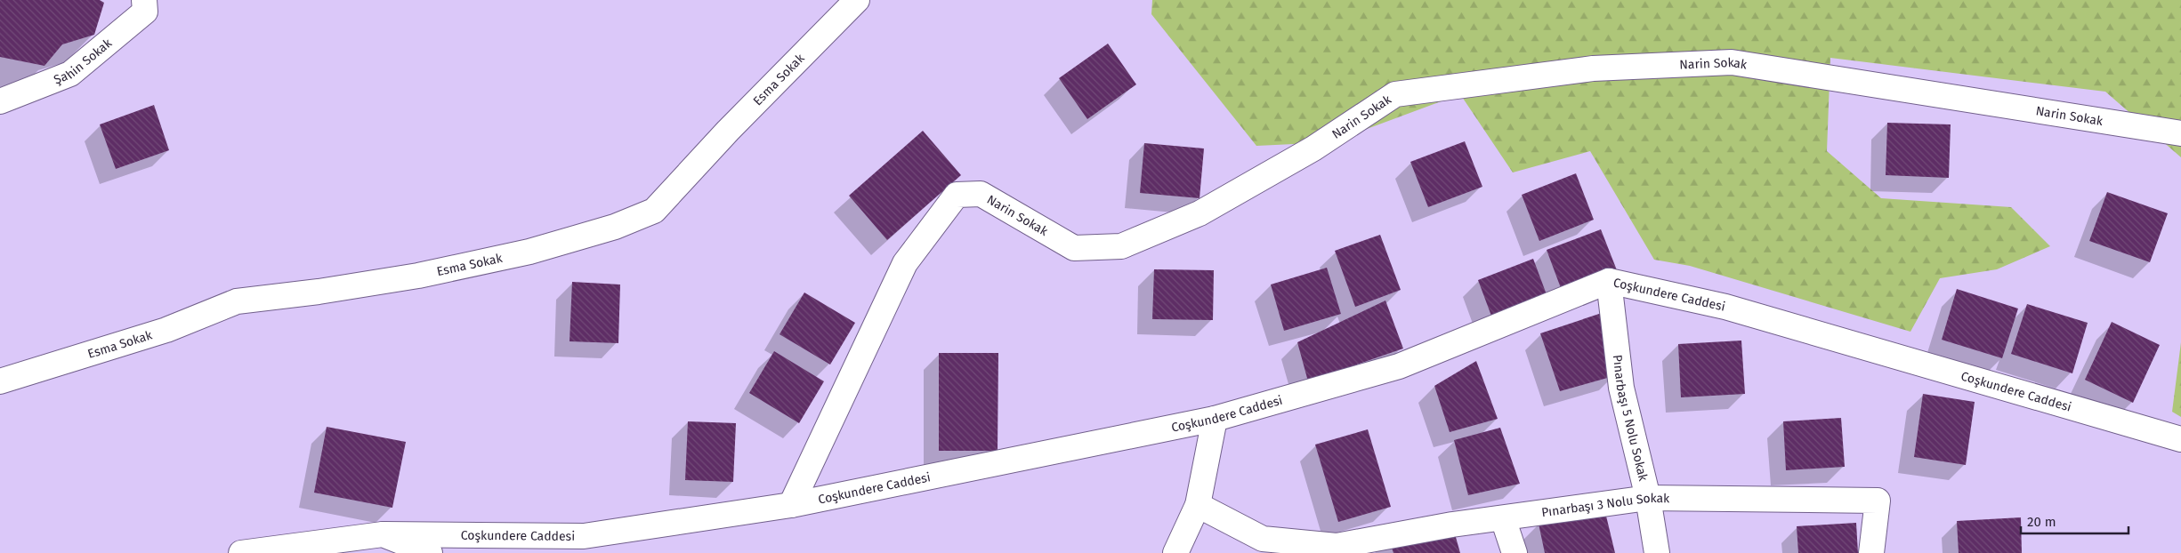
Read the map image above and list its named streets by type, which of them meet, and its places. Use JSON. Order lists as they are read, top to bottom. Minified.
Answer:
{"streets":{"street":["Şahin Sokak","Narin Sokak","Esma Sokak","Coşkundere Caddesi","Pınarbaşı 5 Nolu Sokak","Pınarbaşı 3 Nolu Sokak"]},"crossings":[["Narin Sokak","Coşkundere Caddesi"],["Coşkundere Caddesi","Pınarbaşı 5 Nolu Sokak"],["Pınarbaşı 5 Nolu Sokak","Pınarbaşı 3 Nolu Sokak"]],"scale_bar":"20 m"}
